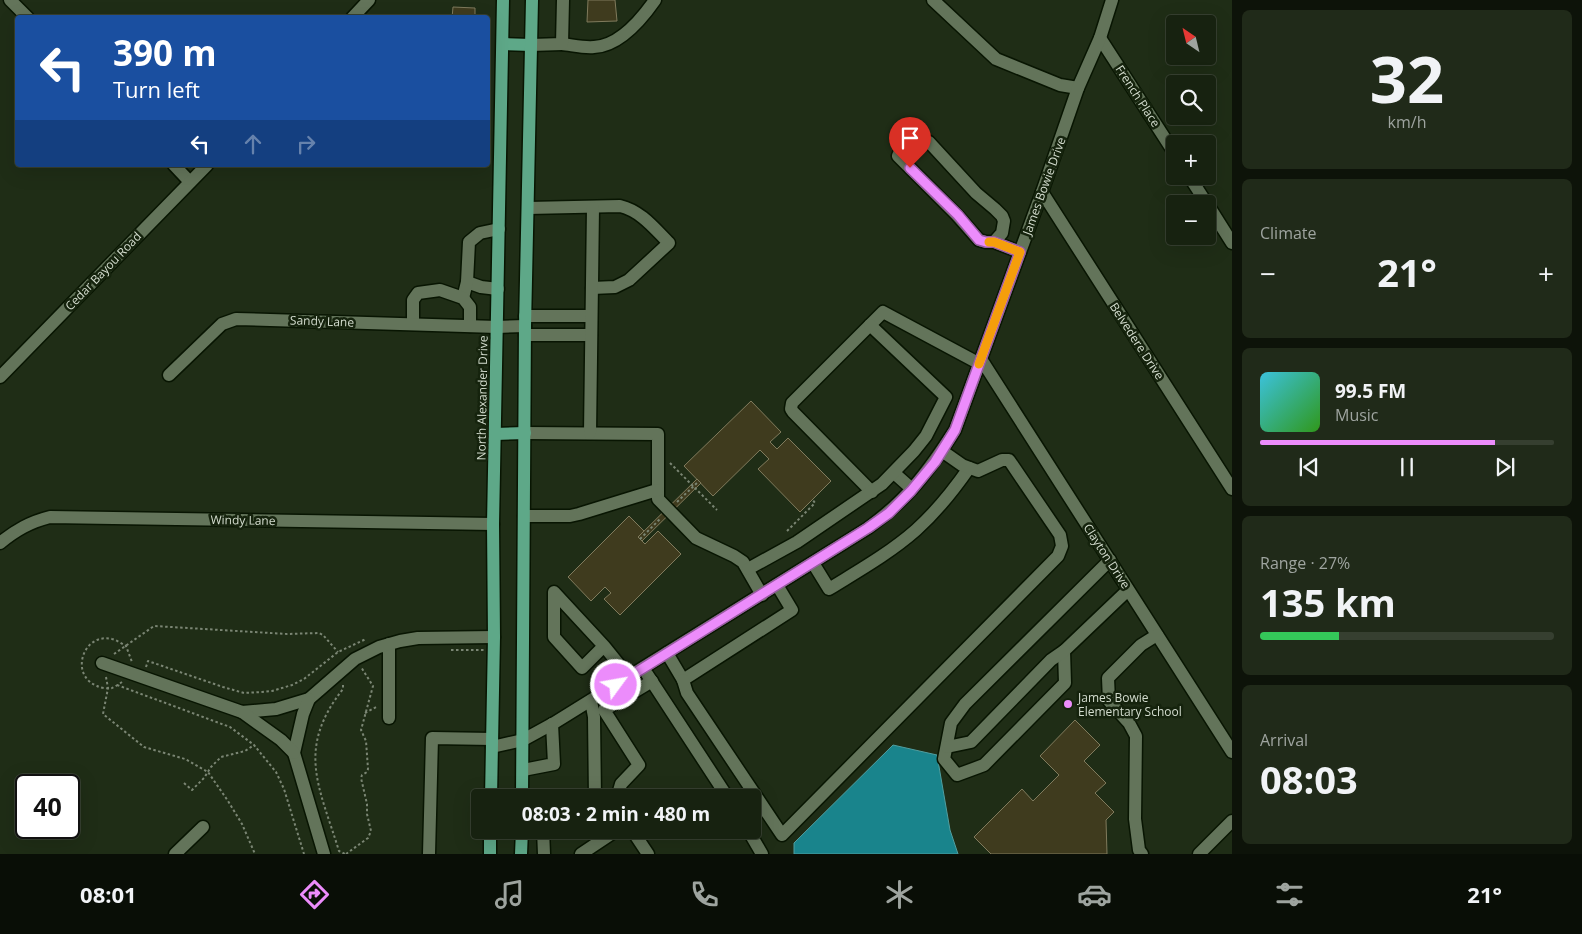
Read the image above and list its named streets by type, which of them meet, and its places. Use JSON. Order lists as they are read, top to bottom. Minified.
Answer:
{"streets":{"main road":["North Alexander Drive"],"street":["French Place","James Bowie Drive","Cedar Bayou Road","Sandy Lane","Belvedere Drive","Windy Lane","Clayton Drive"]},"crossings":[["French Place","James Bowie Drive"],["James Bowie Drive","Belvedere Drive"],["James Bowie Drive","North Alexander Drive"],["James Bowie Drive","Clayton Drive"],["Sandy Lane","North Alexander Drive"],["North Alexander Drive","Windy Lane"]],"places":["James Bowie Elementary School"],"north":"top left","page":{"tile":[["32","km/h"],"Climate",["Range · 27%","135 km"],["Arrival","08:03"]],"map_buttons":["+","−"],"turn":["390 m","Turn left"],"heat":["−","21°","+"],"song":["99.5 FM","Music"],"limit":"40","trip":"08:03 · 2 min · 480 m","tabs":["08:01","21°"]}}
